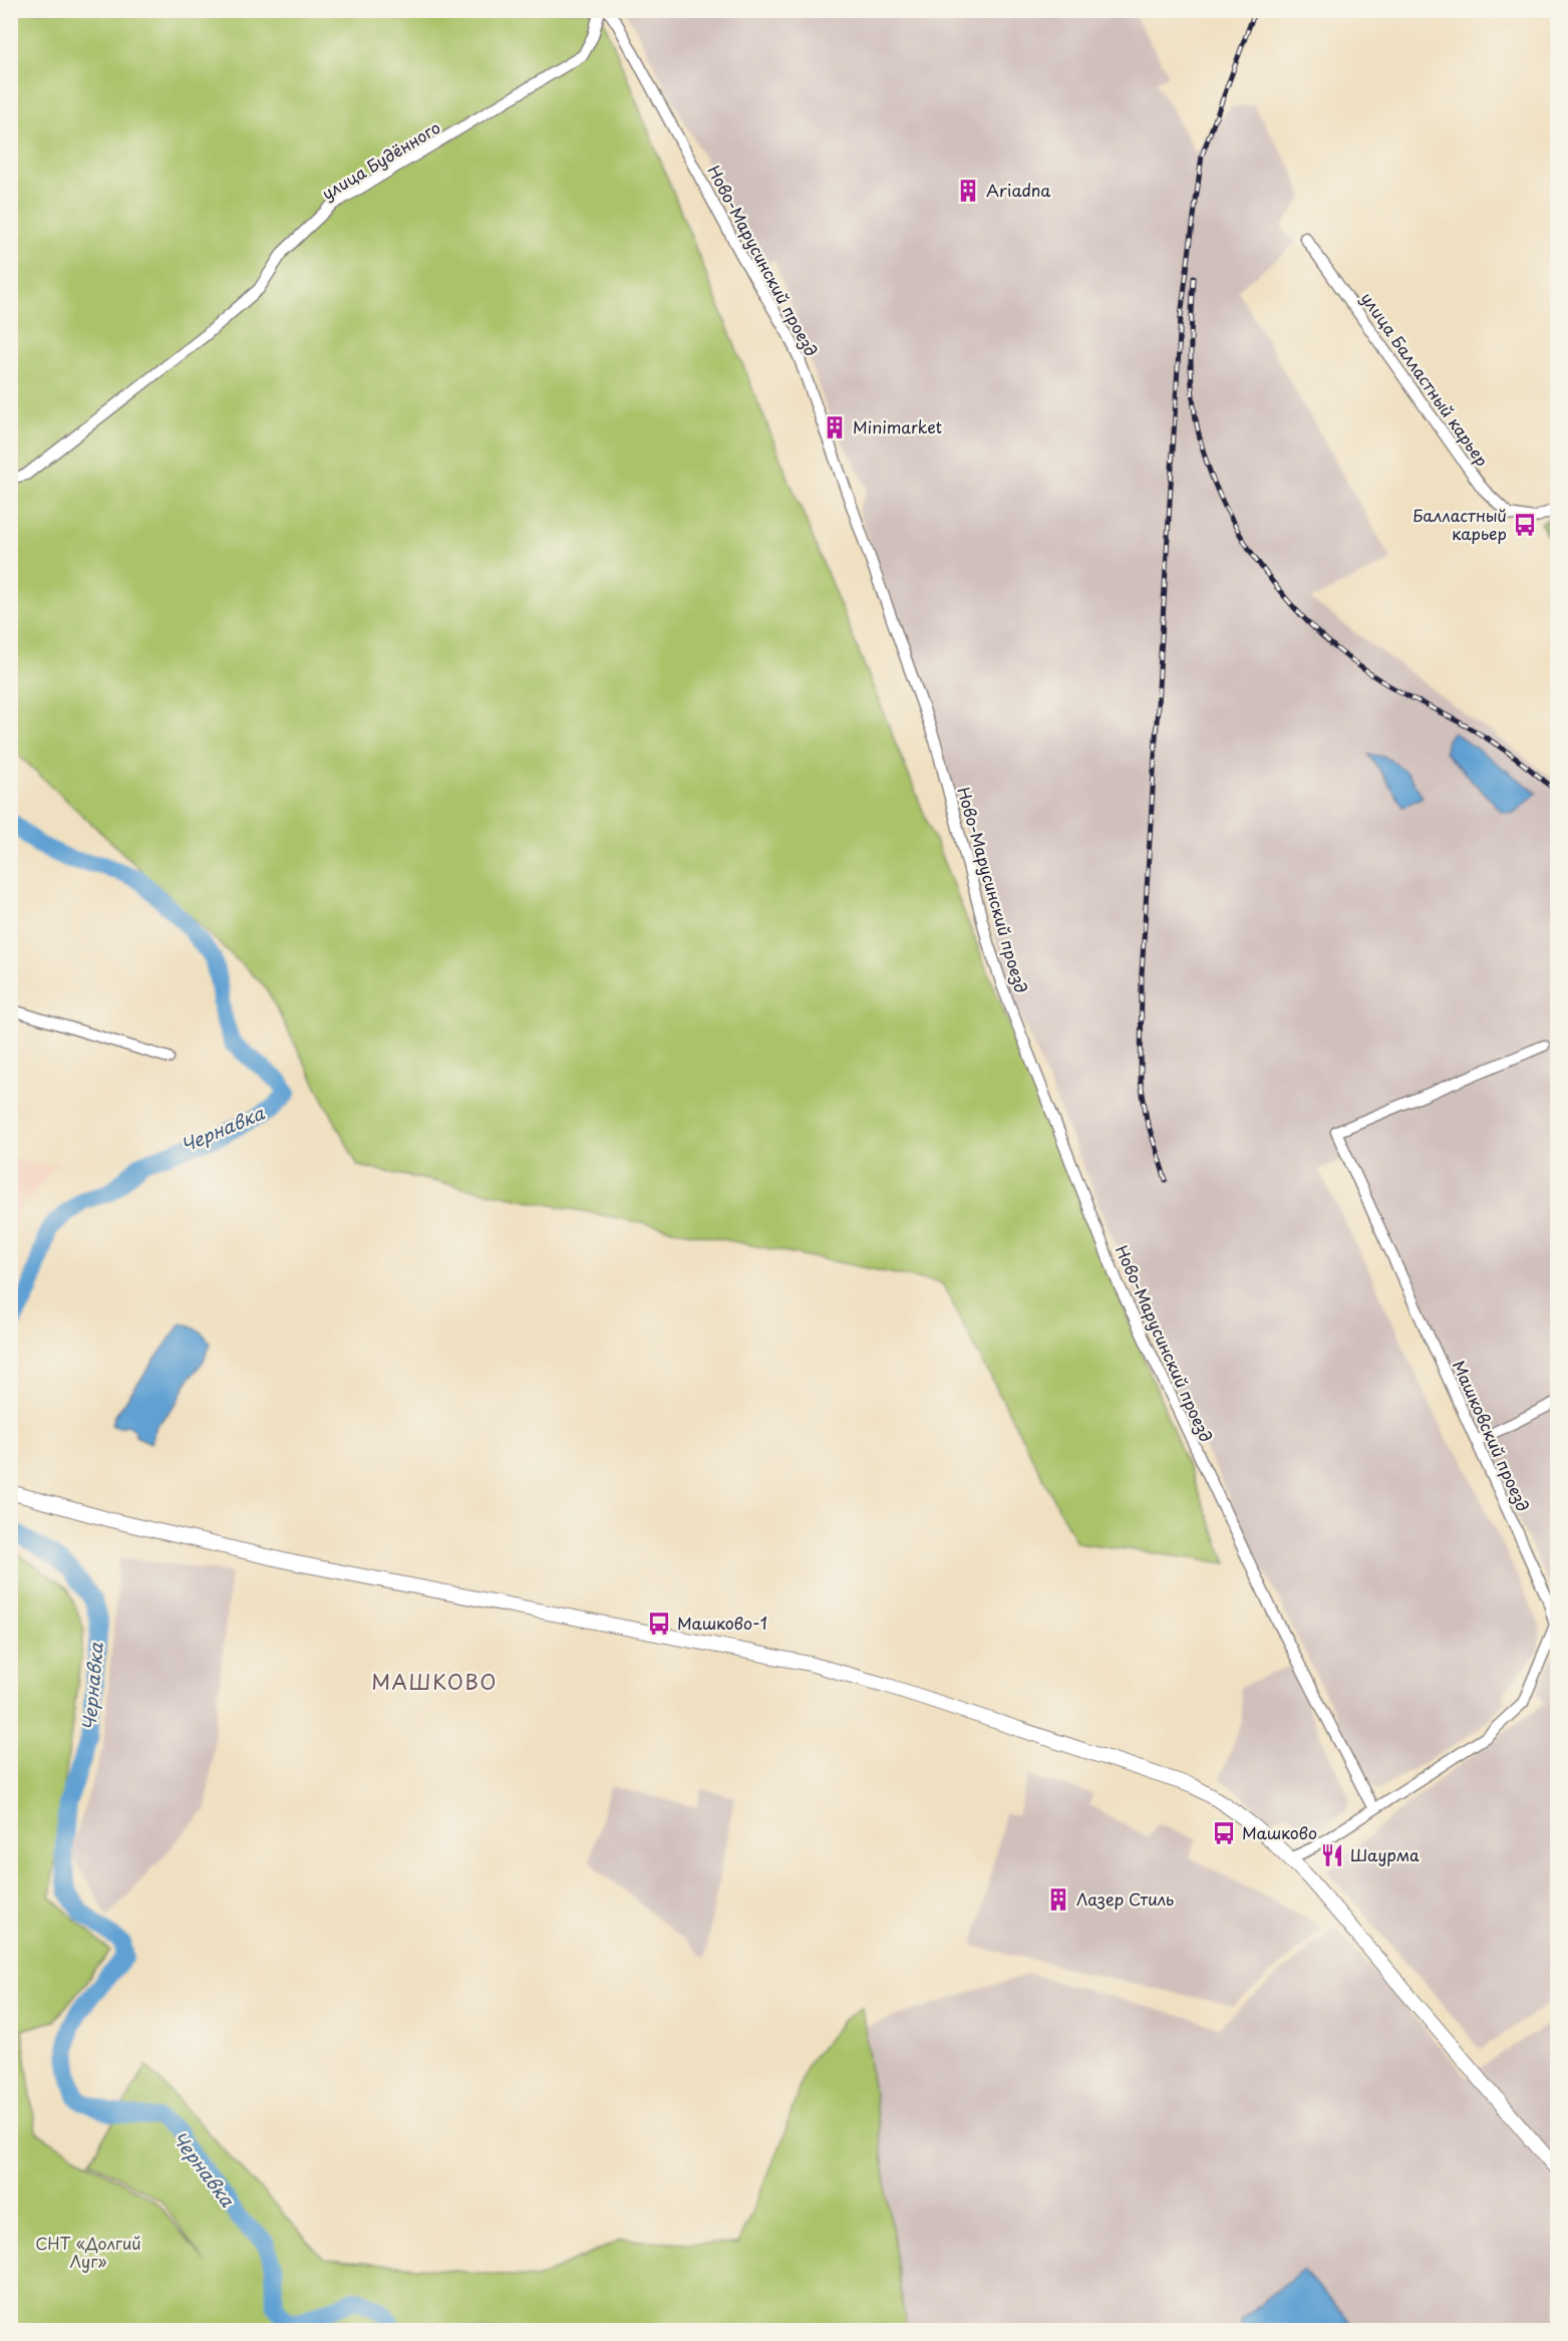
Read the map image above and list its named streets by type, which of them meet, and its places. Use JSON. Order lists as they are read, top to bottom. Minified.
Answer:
{"streets":{"street":["улица Будённого","Ново-Марусинский проезд","улица Балластный карьер","Машковский проезд"]},"crossings":[["Ново-Марусинский проезд","Машковский проезд"]],"districts":["МАШКОВО"],"water":["Чернавка"],"parks":["СНТ «Долгий Луг»"],"places":{"building":["Ariadna","Minimarket","Лазер Стиль"],"bus stop":["Балластный карьер","Машково-1","Машково"],"restaurant":["Шаурма"]}}
